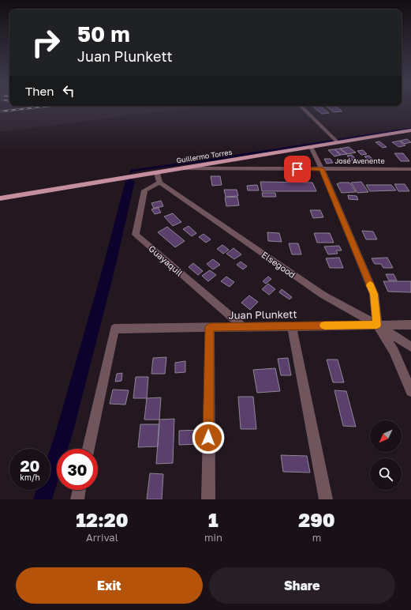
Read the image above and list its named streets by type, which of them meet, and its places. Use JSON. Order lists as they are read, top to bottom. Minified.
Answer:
{"streets":{"main road":["Guillermo Torres"],"street":["José Avenente","Guayaquil","Elsegood","Juan Plunkett"]},"crossings":[["Guillermo Torres","José Avenente"],["Guayaquil","Elsegood"],["Guayaquil","Juan Plunkett"],["Elsegood","Juan Plunkett"]],"north":"bottom left","page":{"turn":["50 m","Juan Plunkett"],"then":"Then","speed":"20 km/h","limit":"30","eta":["12:20","Arrival","1","min","290","m"],"buttons":["Exit","Share"]}}
